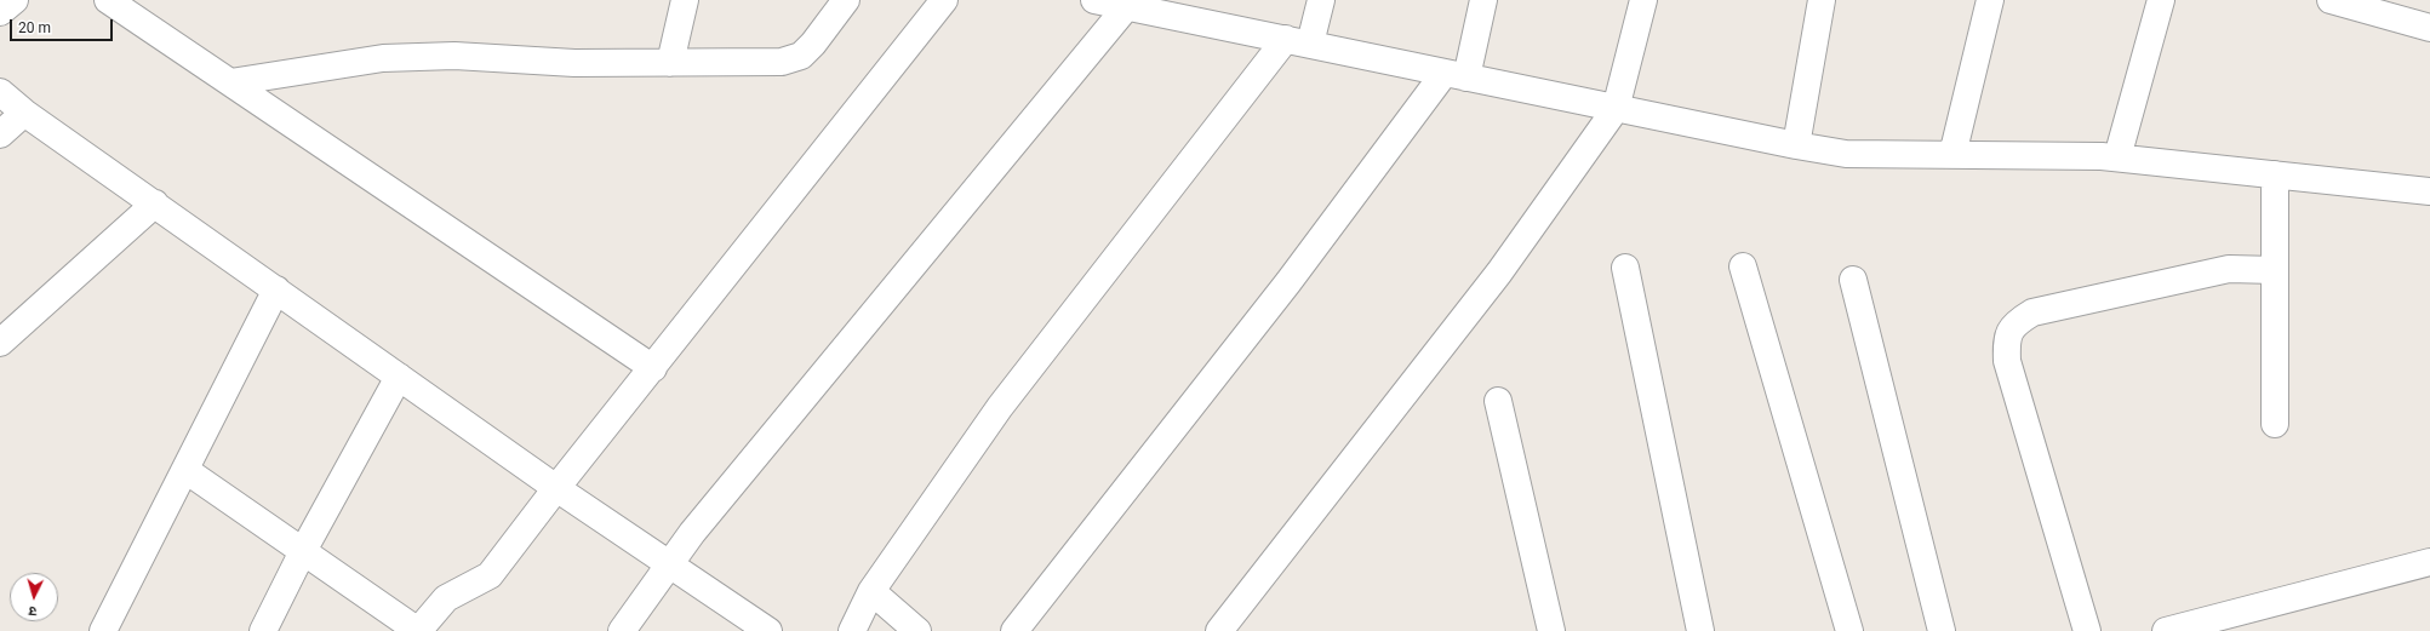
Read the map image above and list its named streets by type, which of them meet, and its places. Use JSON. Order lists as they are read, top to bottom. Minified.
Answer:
{"scale_bar":"20 m","north":"bottom"}
